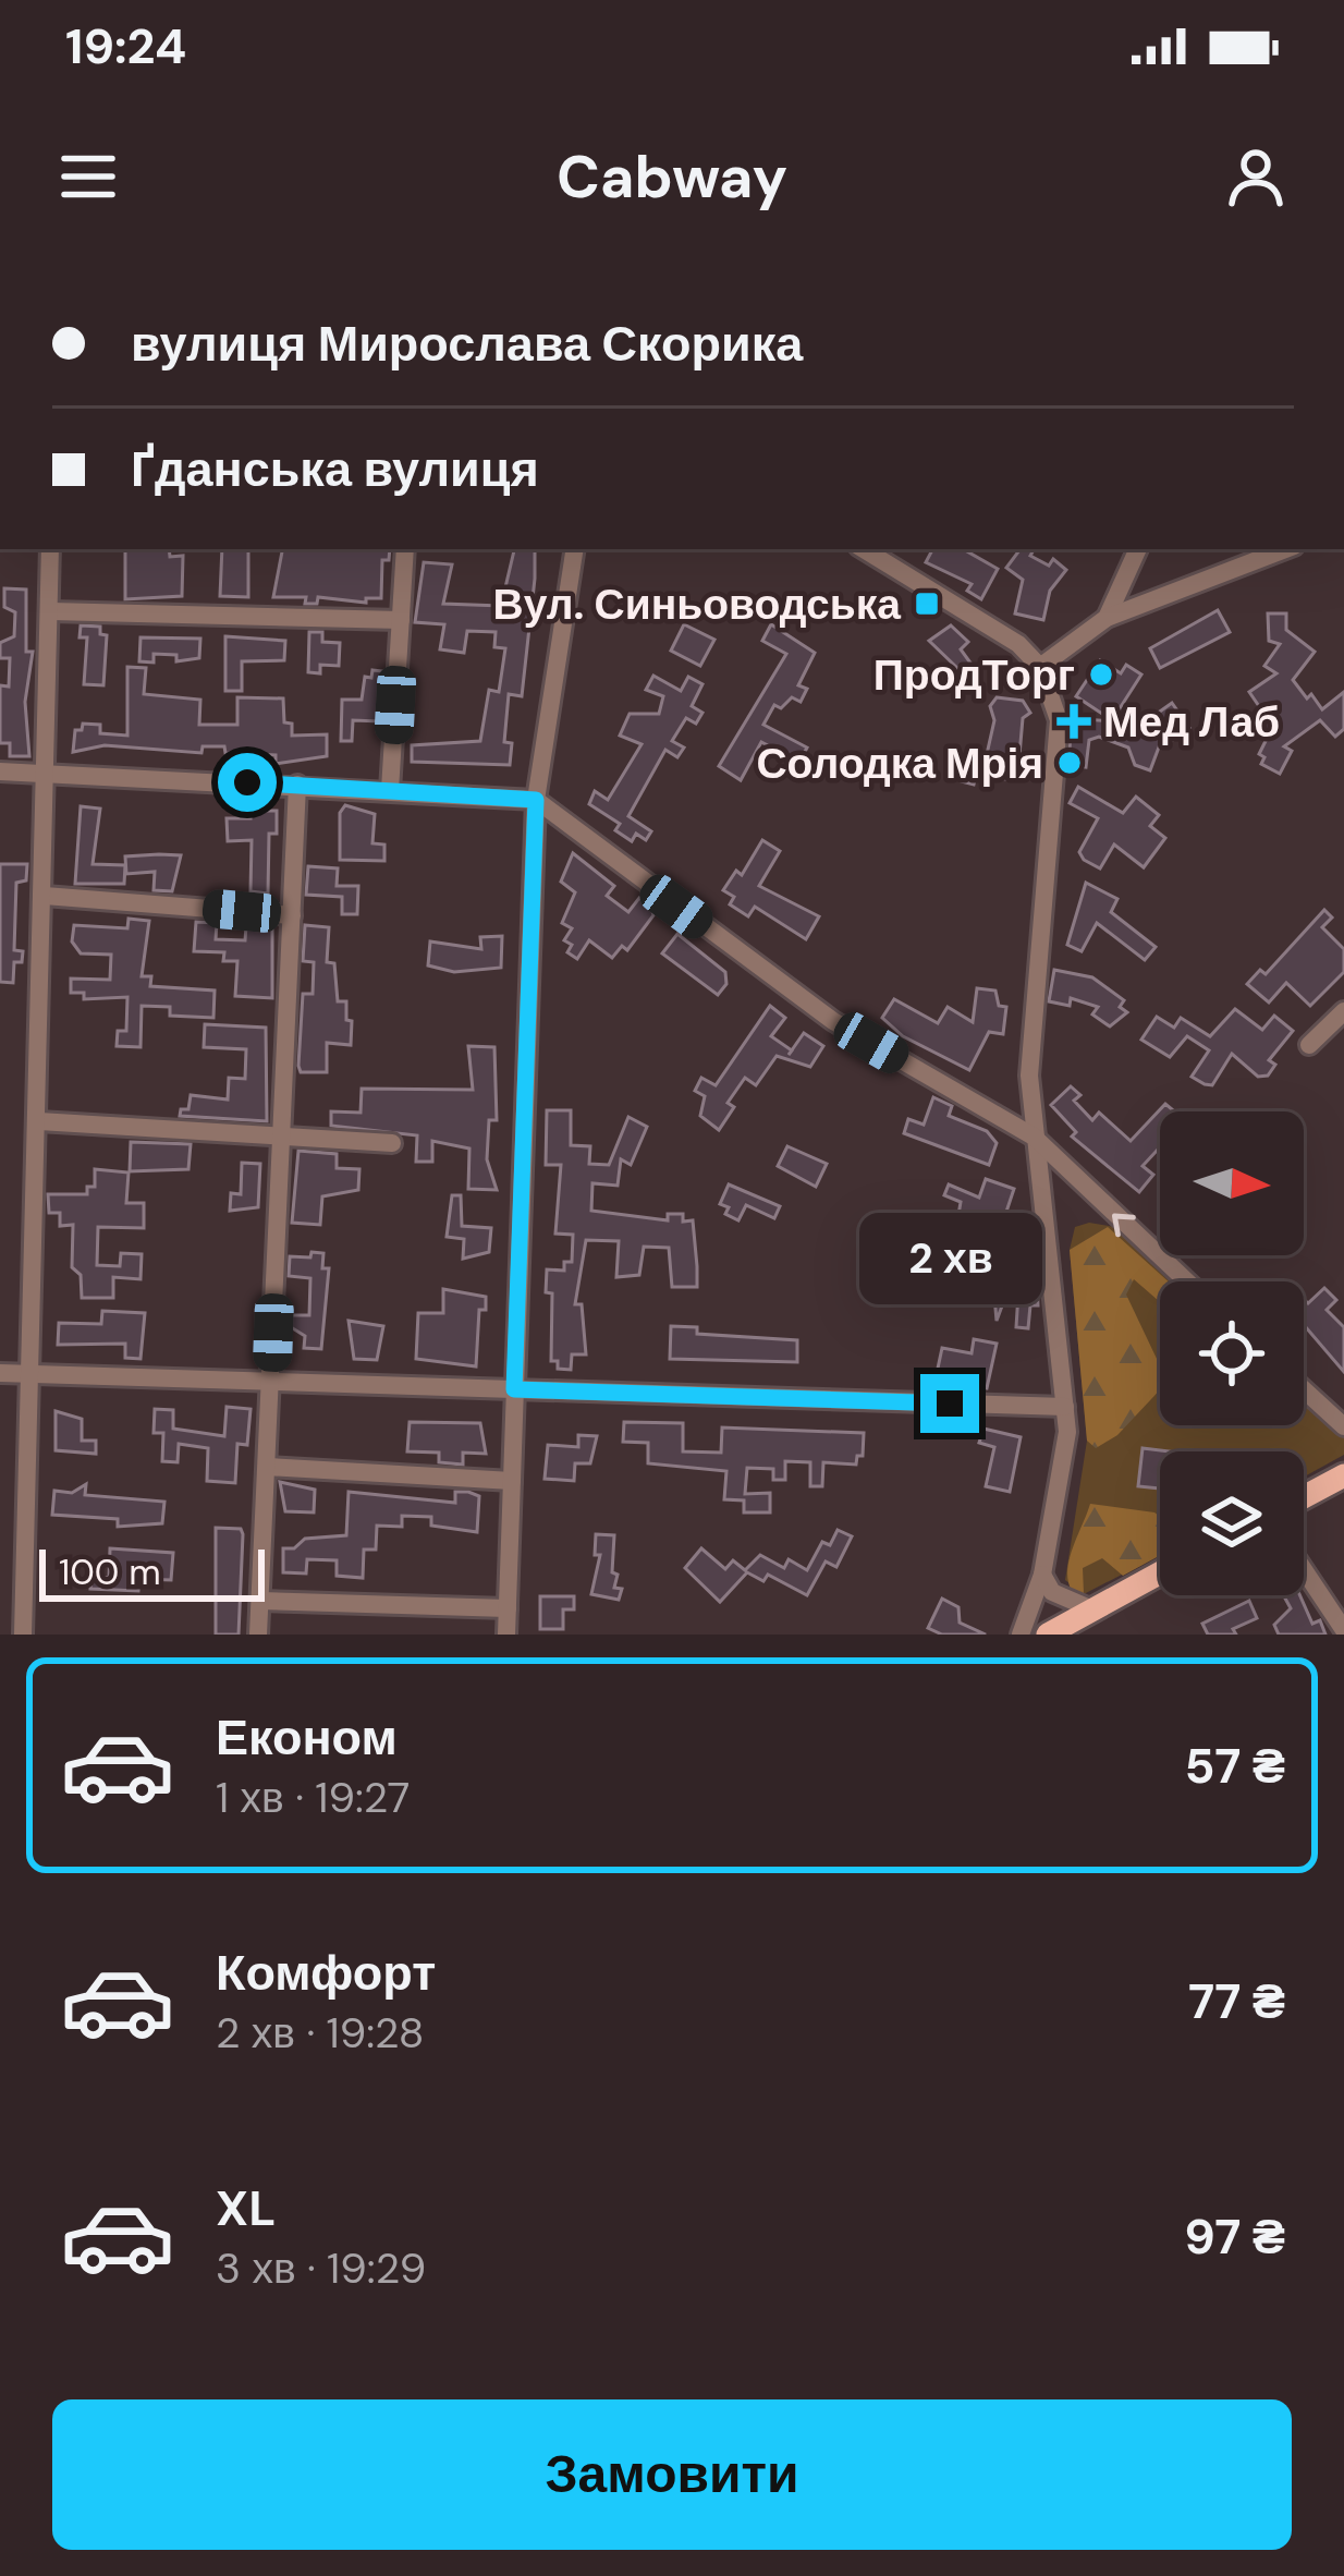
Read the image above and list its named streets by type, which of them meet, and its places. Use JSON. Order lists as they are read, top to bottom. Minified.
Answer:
{"places":{"transit":["Вул. Синьоводська"],"other":["ПродТорг","Солодка Мрія"],"health":["Мед Лаб"]},"scale_bar":"100 m","north":"right","page":{"status":"19:24","header":"Cabway","banner":["вулиця Мирослава Скорика","Ґданська вулиця"],"bubble":"2 хв","scale":"100 m","list":[{"name":"Економ","note":"1 хв · 19:27","value":"57 ₴"},{"name":"Комфорт","note":"2 хв · 19:28","value":"77 ₴"},{"name":"XL","note":"3 хв · 19:29","value":"97 ₴"}],"buttons":"Замовити"}}
